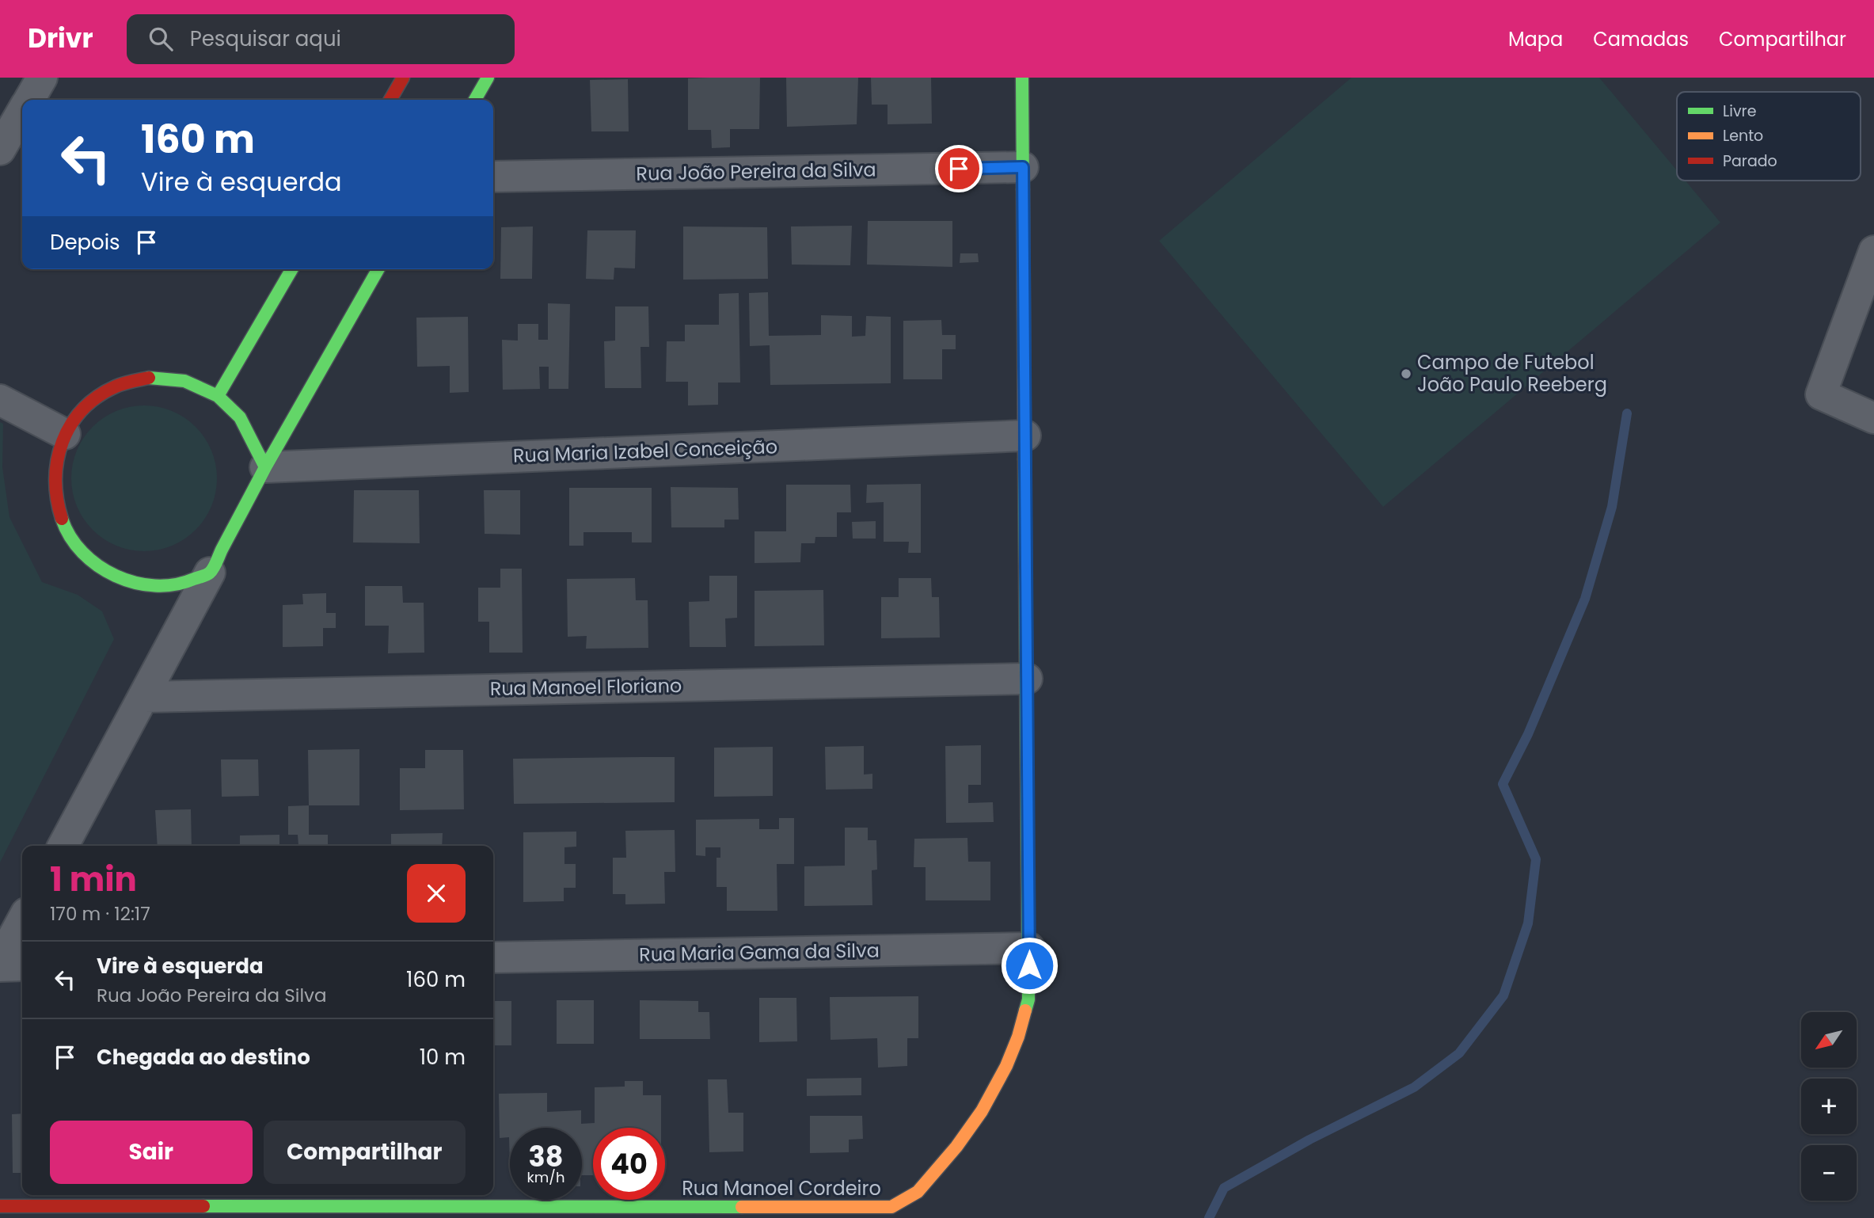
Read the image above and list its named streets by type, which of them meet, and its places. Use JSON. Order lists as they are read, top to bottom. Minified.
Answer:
{"streets":{"street":["Rua João Pereira da Silva","Rua Maria Izabel Conceição","Rua Manoel Floriano","Rua Maria Gama da Silva","Rua Manoel Cordeiro"]},"crossings":[["Rua João Pereira da Silva","Rua Manoel Cordeiro"],["Rua Maria Izabel Conceição","Rua Manoel Cordeiro"],["Rua Manoel Floriano","Rua Manoel Cordeiro"],["Rua Maria Gama da Silva","Rua Manoel Cordeiro"]],"places":["Campo de Futebol João Paulo Reeberg"],"legend":["Livre","Lento","Parado"],"north":"bottom left","page":{"header":"Drivr","search":"Pesquisar aqui","nav":["Mapa","Camadas","Compartilhar"],"turn":["160 m","Vire à esquerda"],"then":"Depois","heading":["1 min","170 m · 12:17"],"list":[{"name":"Vire à esquerda","note":"Rua João Pereira da Silva","value":"160 m"},{"name":"Chegada ao destino","value":"10 m"}],"map_buttons":["+","−"],"buttons":["Sair","Compartilhar"],"speed":"38 km/h","limit":"40"}}
